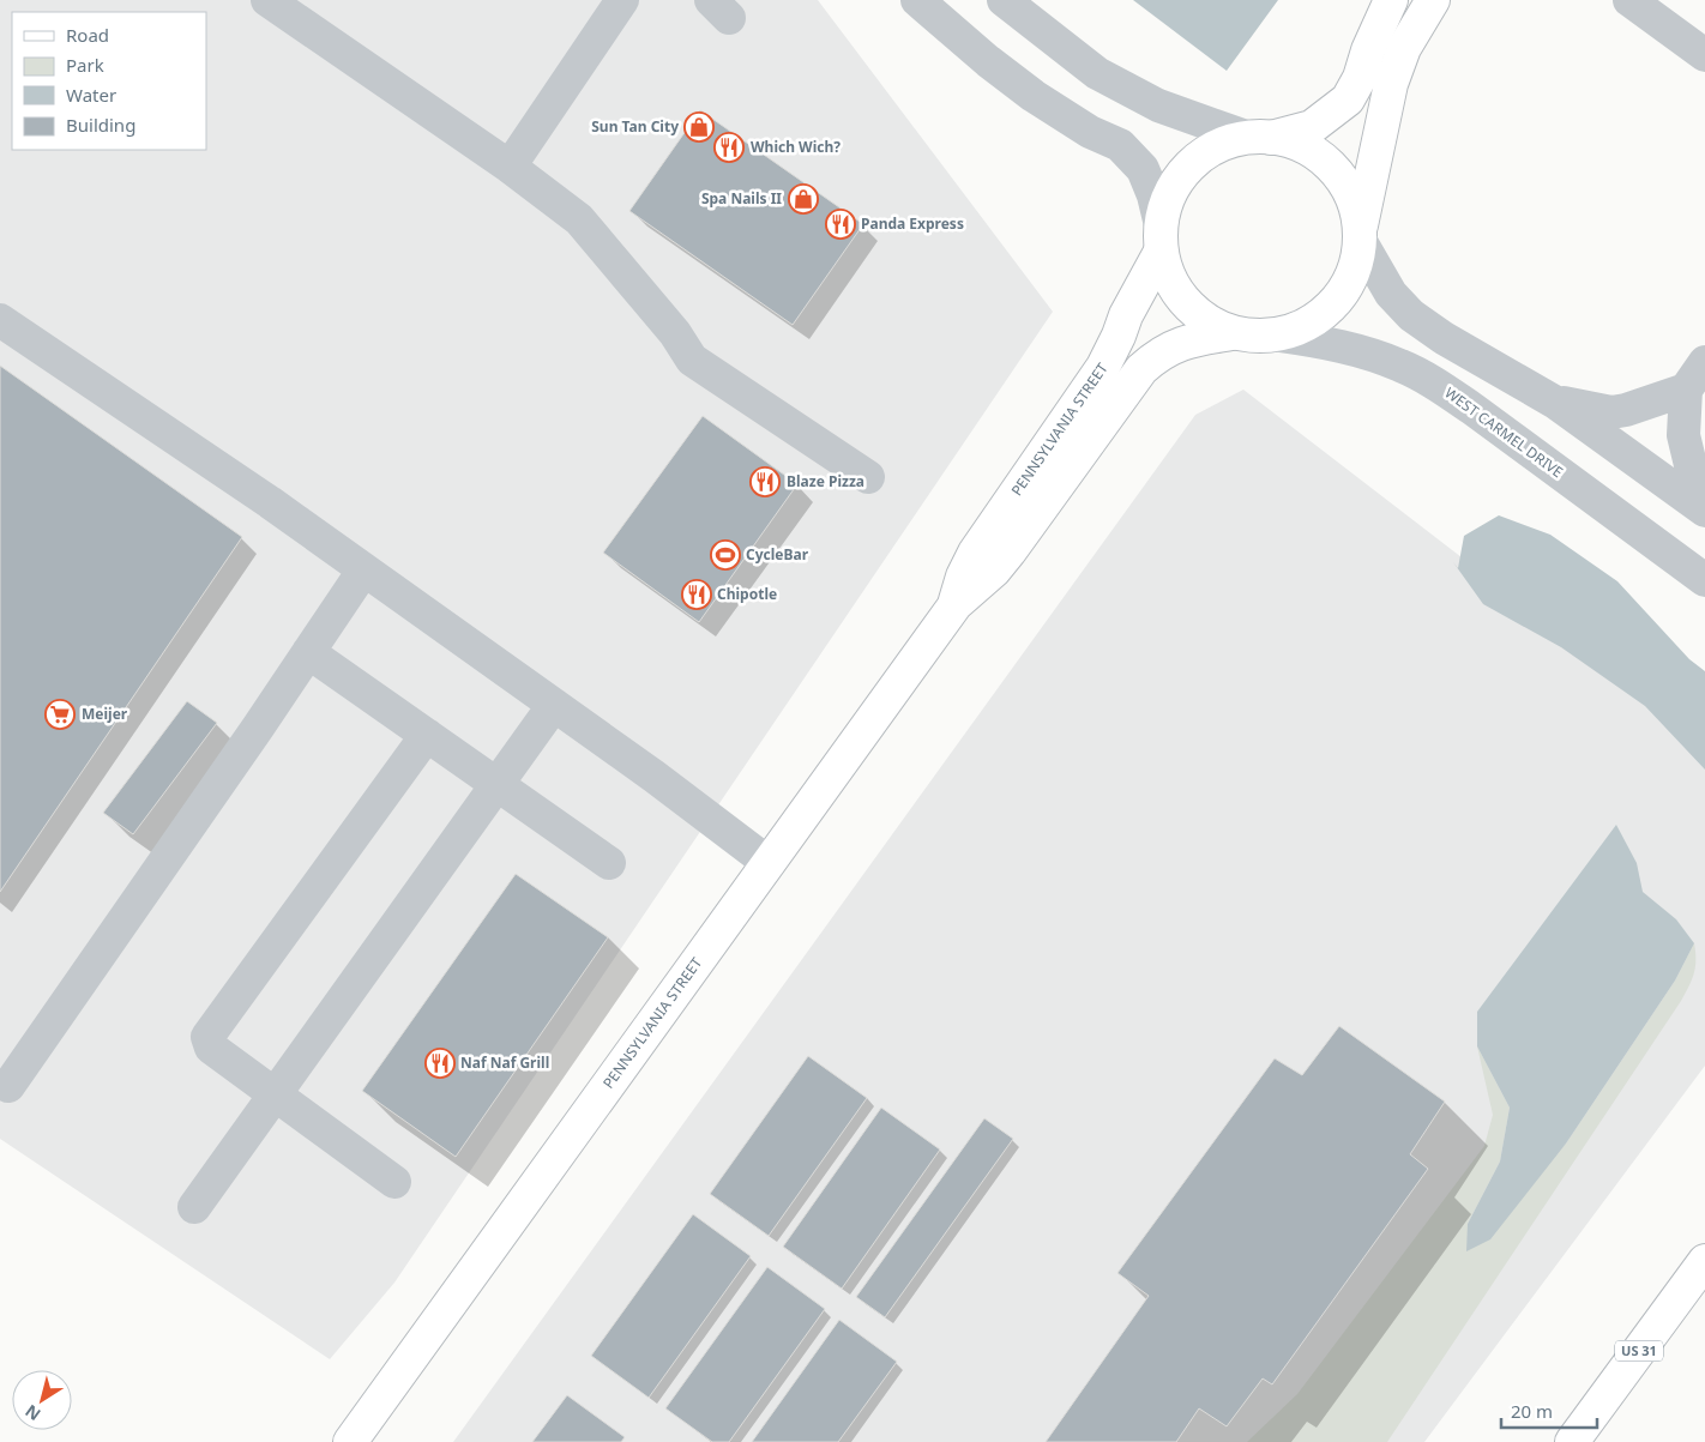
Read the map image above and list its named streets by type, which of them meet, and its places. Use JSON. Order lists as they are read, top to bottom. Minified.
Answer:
{"streets":{"main road":["PENNSYLVANIA STREET","US 31"],"street":["WEST CARMEL DRIVE"]},"crossings":[["PENNSYLVANIA STREET","WEST CARMEL DRIVE"]],"places":{"shop":["Sun Tan City","Spa Nails II"],"restaurant":["Which Wich?","Panda Express","Blaze Pizza","Chipotle","Naf Naf Grill"],"sports":["CycleBar"],"supermarket":["Meijer"]},"legend":["Road","Park","Water","Building"],"scale_bar":"20 m","north":"bottom left"}
